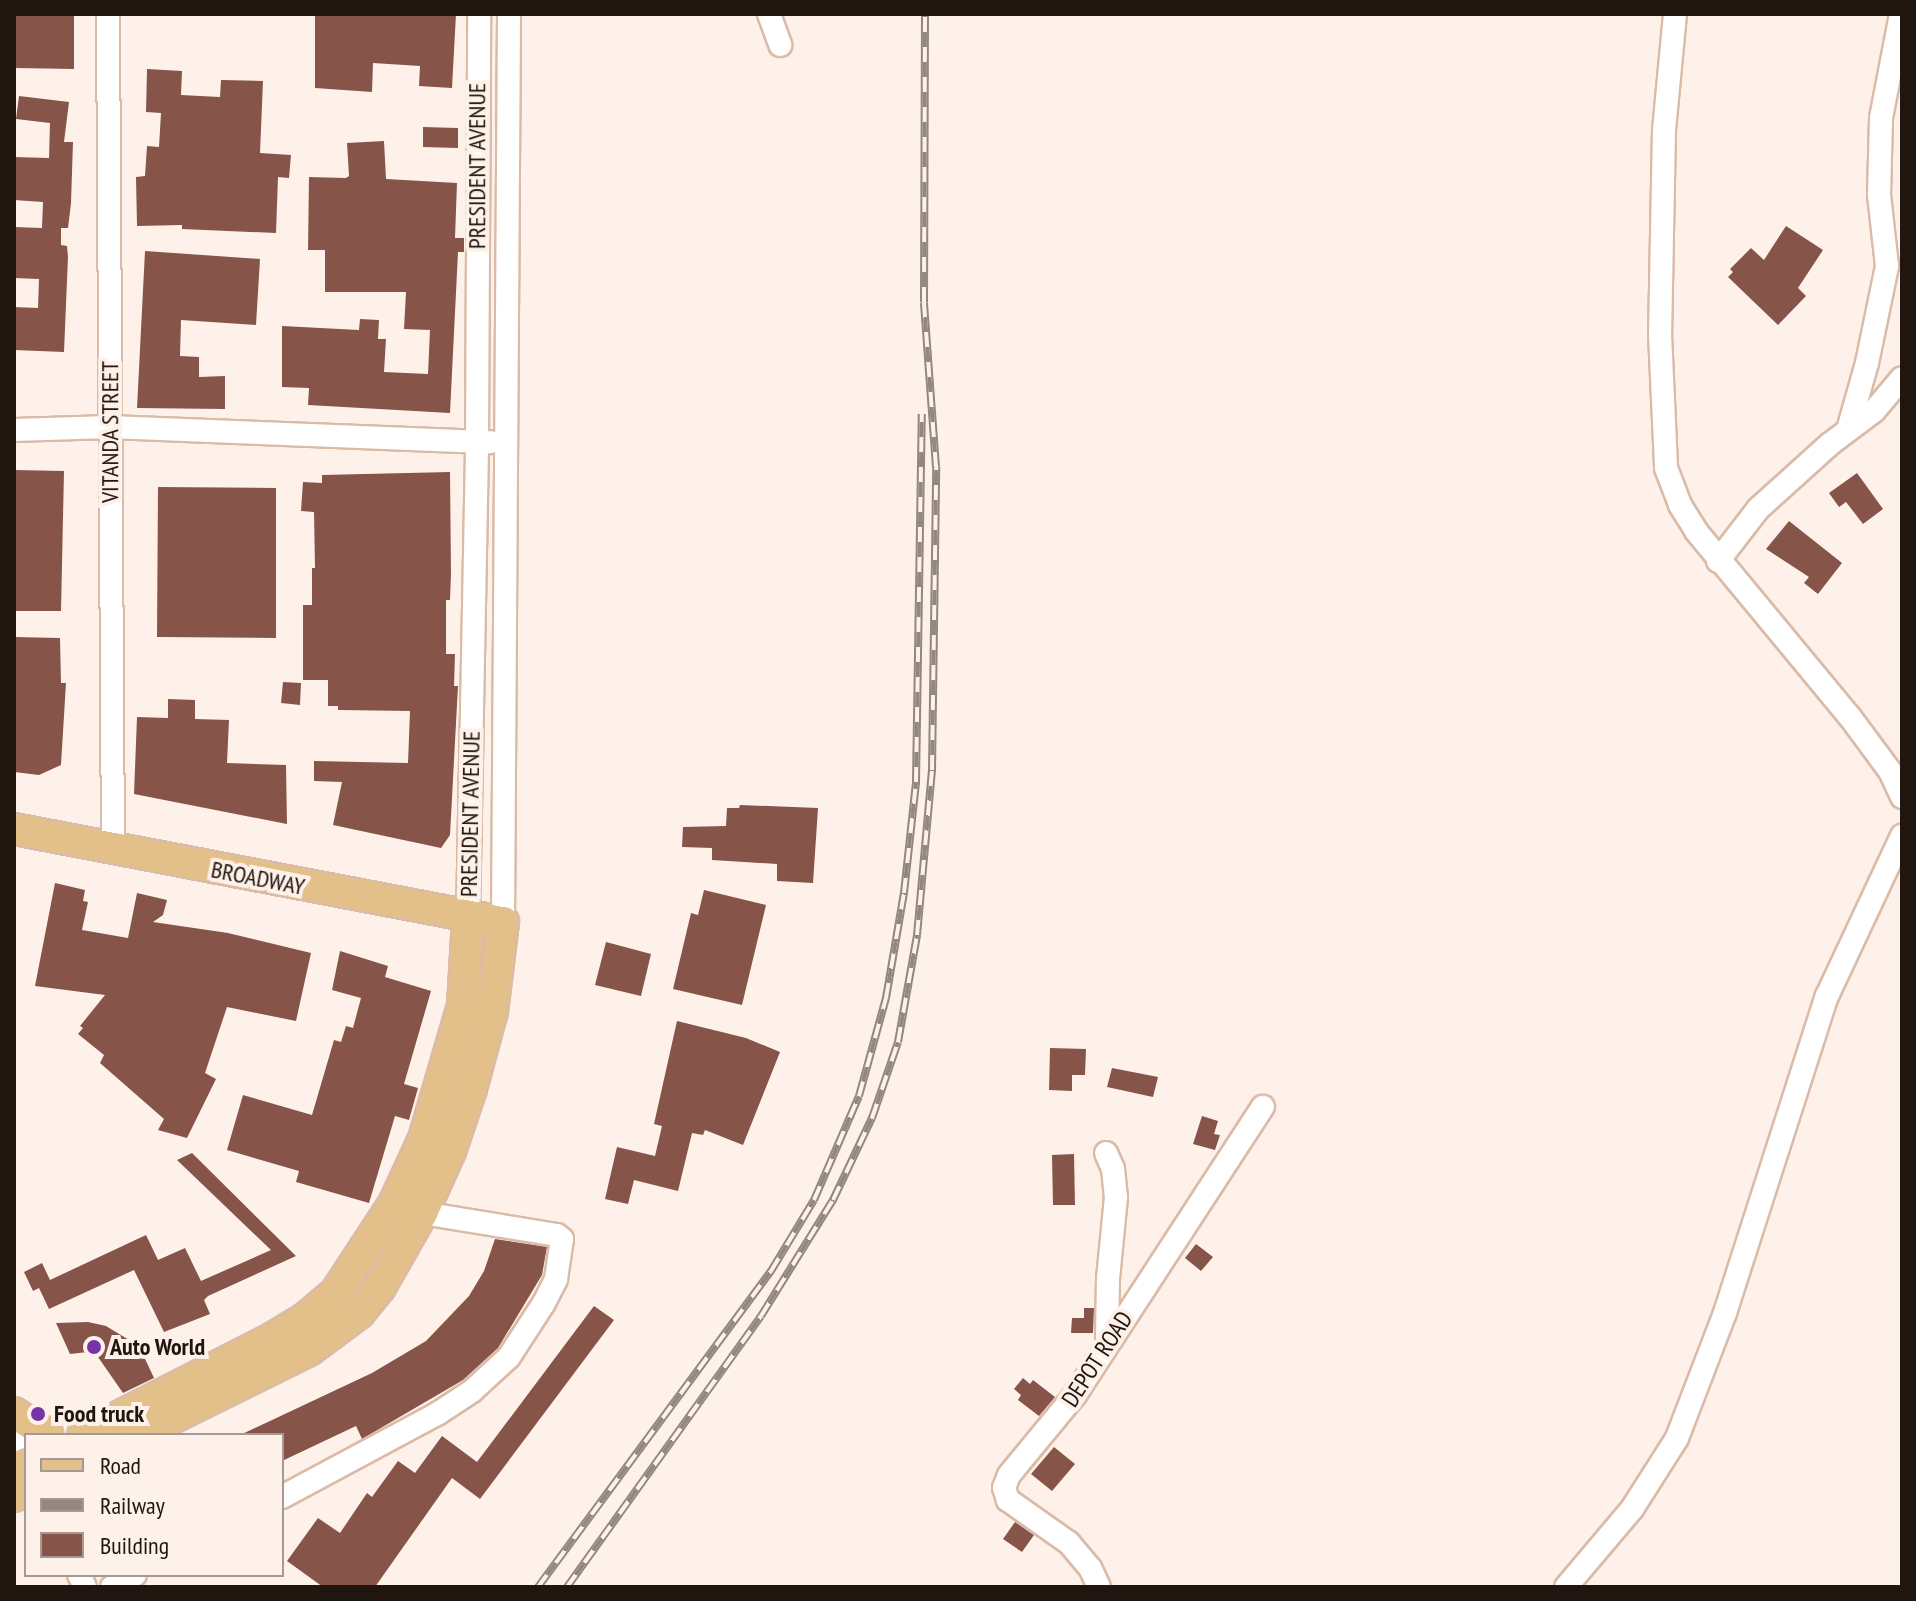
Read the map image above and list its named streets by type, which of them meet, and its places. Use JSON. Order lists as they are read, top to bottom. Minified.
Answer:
{"streets":{"main road":["PRESIDENT AVENUE","BROADWAY"],"street":["VITANDA STREET","DEPOT ROAD"]},"crossings":[["PRESIDENT AVENUE","BROADWAY"],["VITANDA STREET","BROADWAY"]],"places":["Auto World","Food truck"],"legend":["Road","Railway","Building"]}
